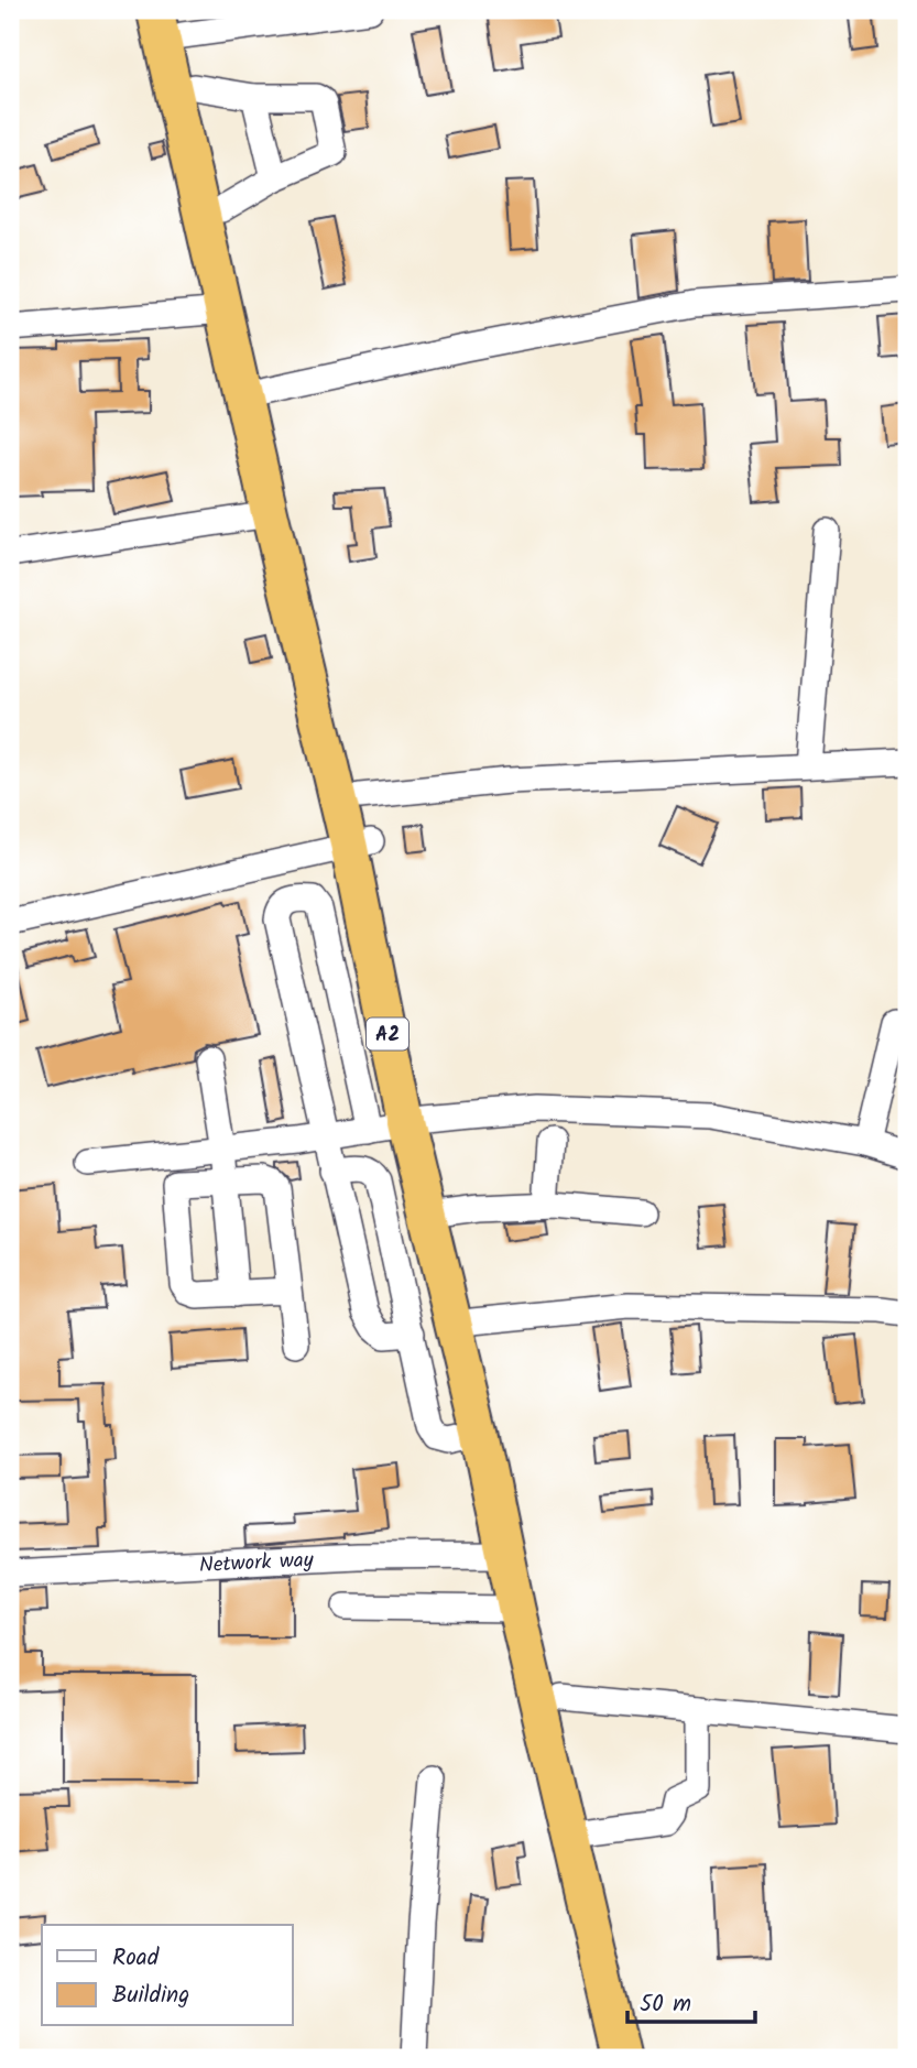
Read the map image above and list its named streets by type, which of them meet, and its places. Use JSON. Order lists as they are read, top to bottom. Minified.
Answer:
{"streets":{"highway":["A2"],"street":["Network way"]},"crossings":[["A2","Network way"]],"legend":["Road","Building"],"scale_bar":"50 m"}
